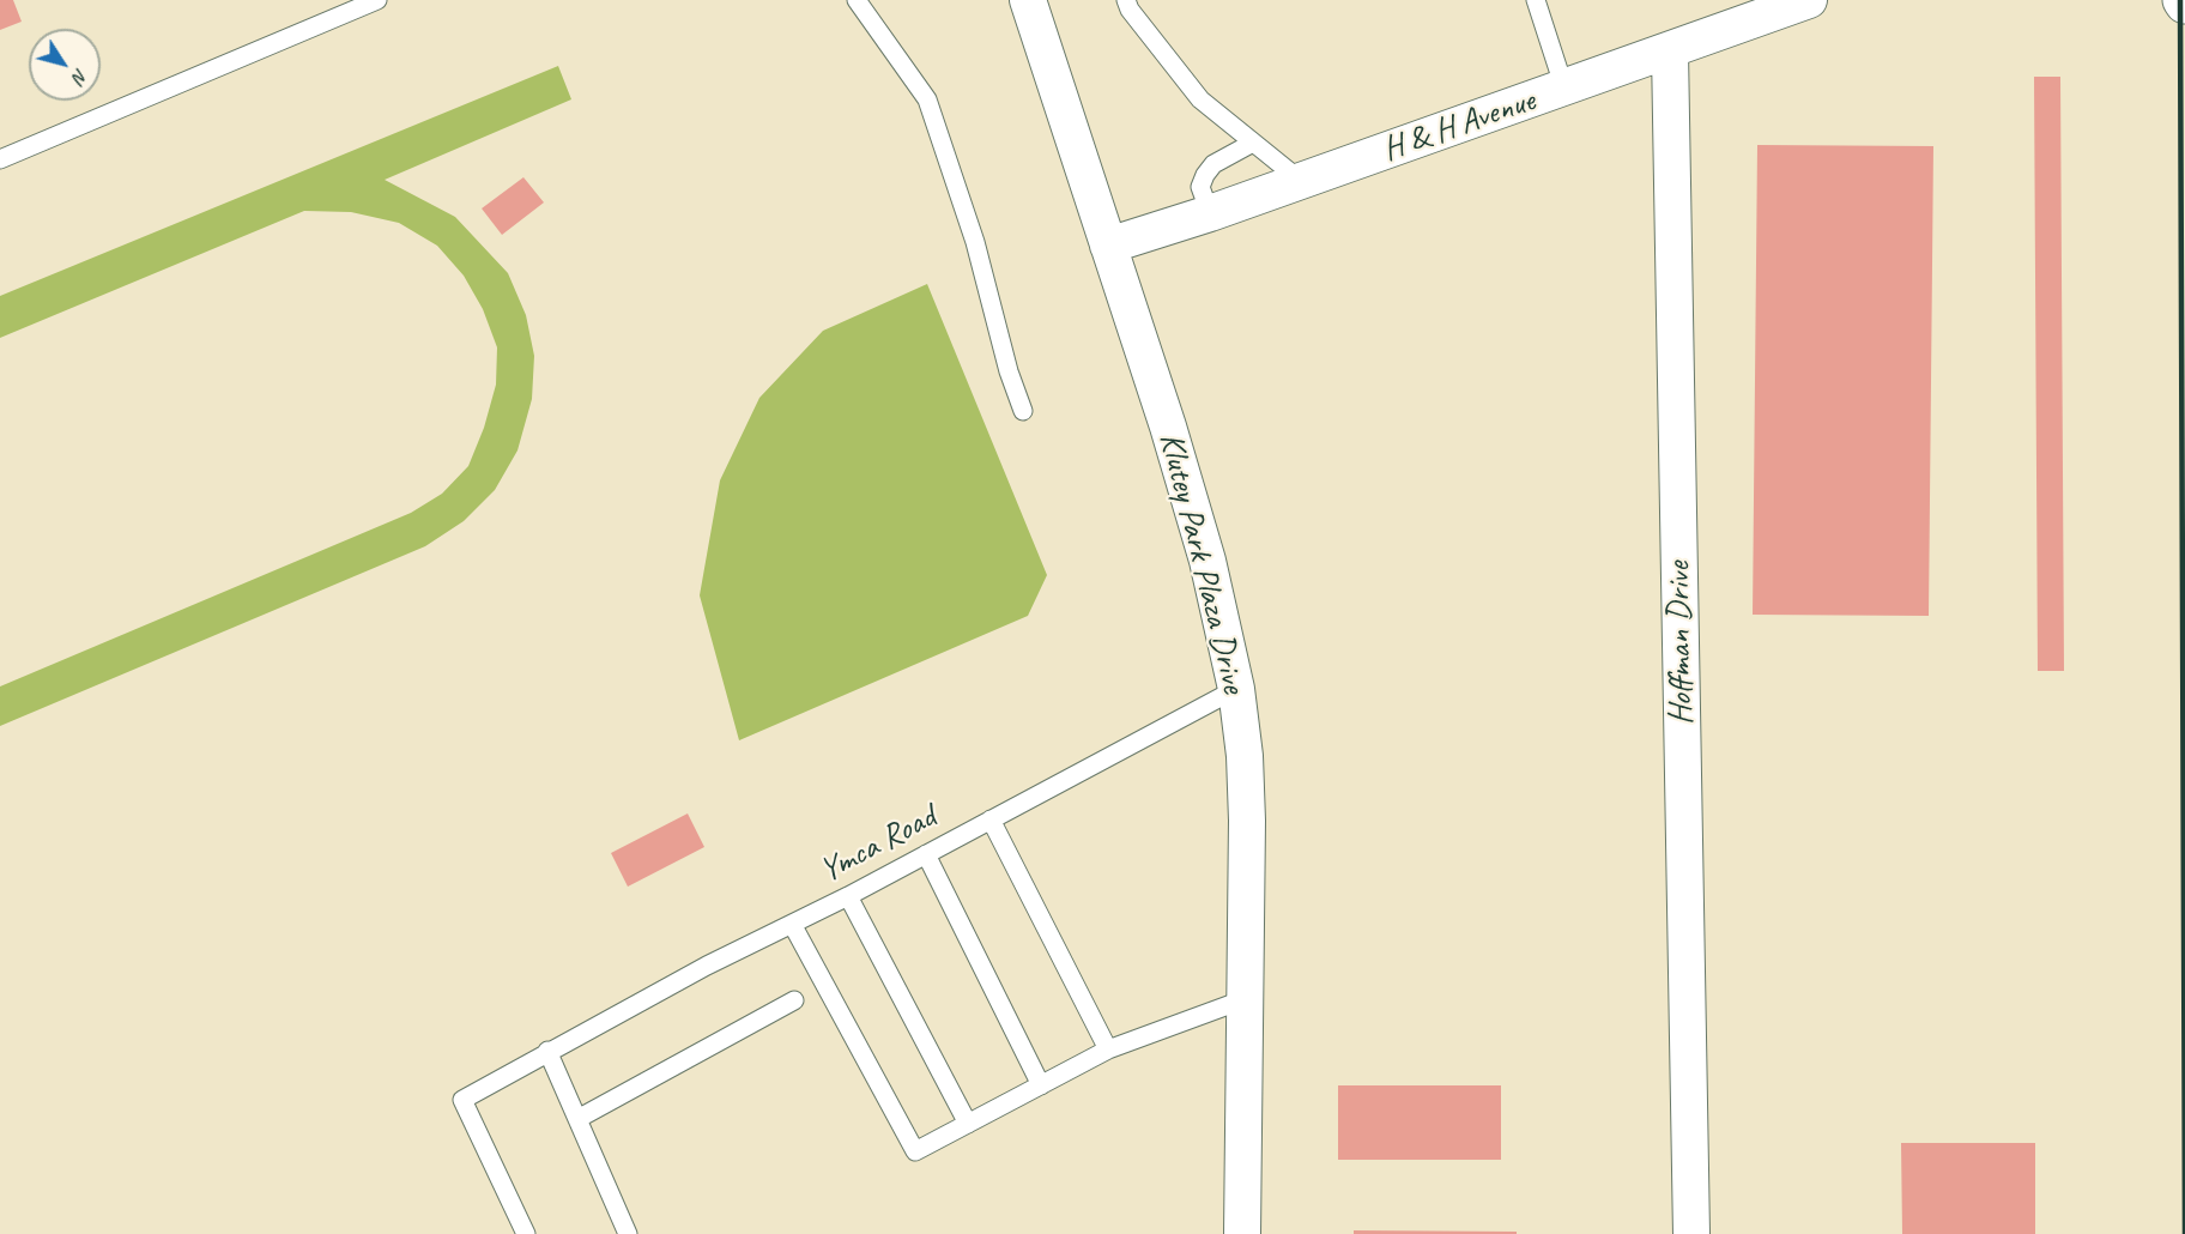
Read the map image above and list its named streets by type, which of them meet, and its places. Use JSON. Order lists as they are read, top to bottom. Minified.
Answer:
{"streets":{"street":["H & H Avenue","Klutey Park Plaza Drive","Hoffman Drive"],"lane":["Ymca Road"]},"crossings":[["H & H Avenue","Klutey Park Plaza Drive"],["H & H Avenue","Hoffman Drive"],["Klutey Park Plaza Drive","Ymca Road"]],"north":"bottom right"}
